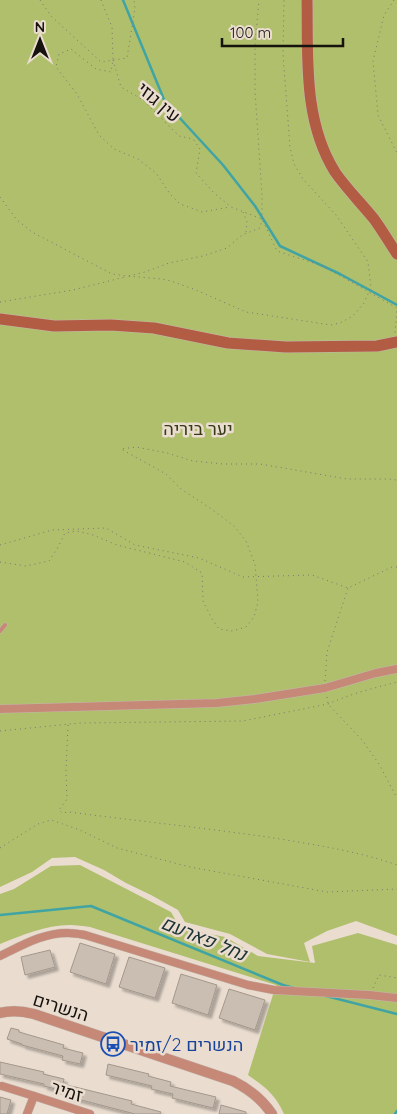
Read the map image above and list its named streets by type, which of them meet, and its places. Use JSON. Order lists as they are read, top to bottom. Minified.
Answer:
{"streets":{"street":["הנשרים","זמיר"],"path":["עין גוזי"]},"water":["נחל פארעם"],"parks":["יער ביריה"],"places":{"bus stop":["הנשרים 2/זמיר"]},"scale_bar":"100 m","north":"top"}
